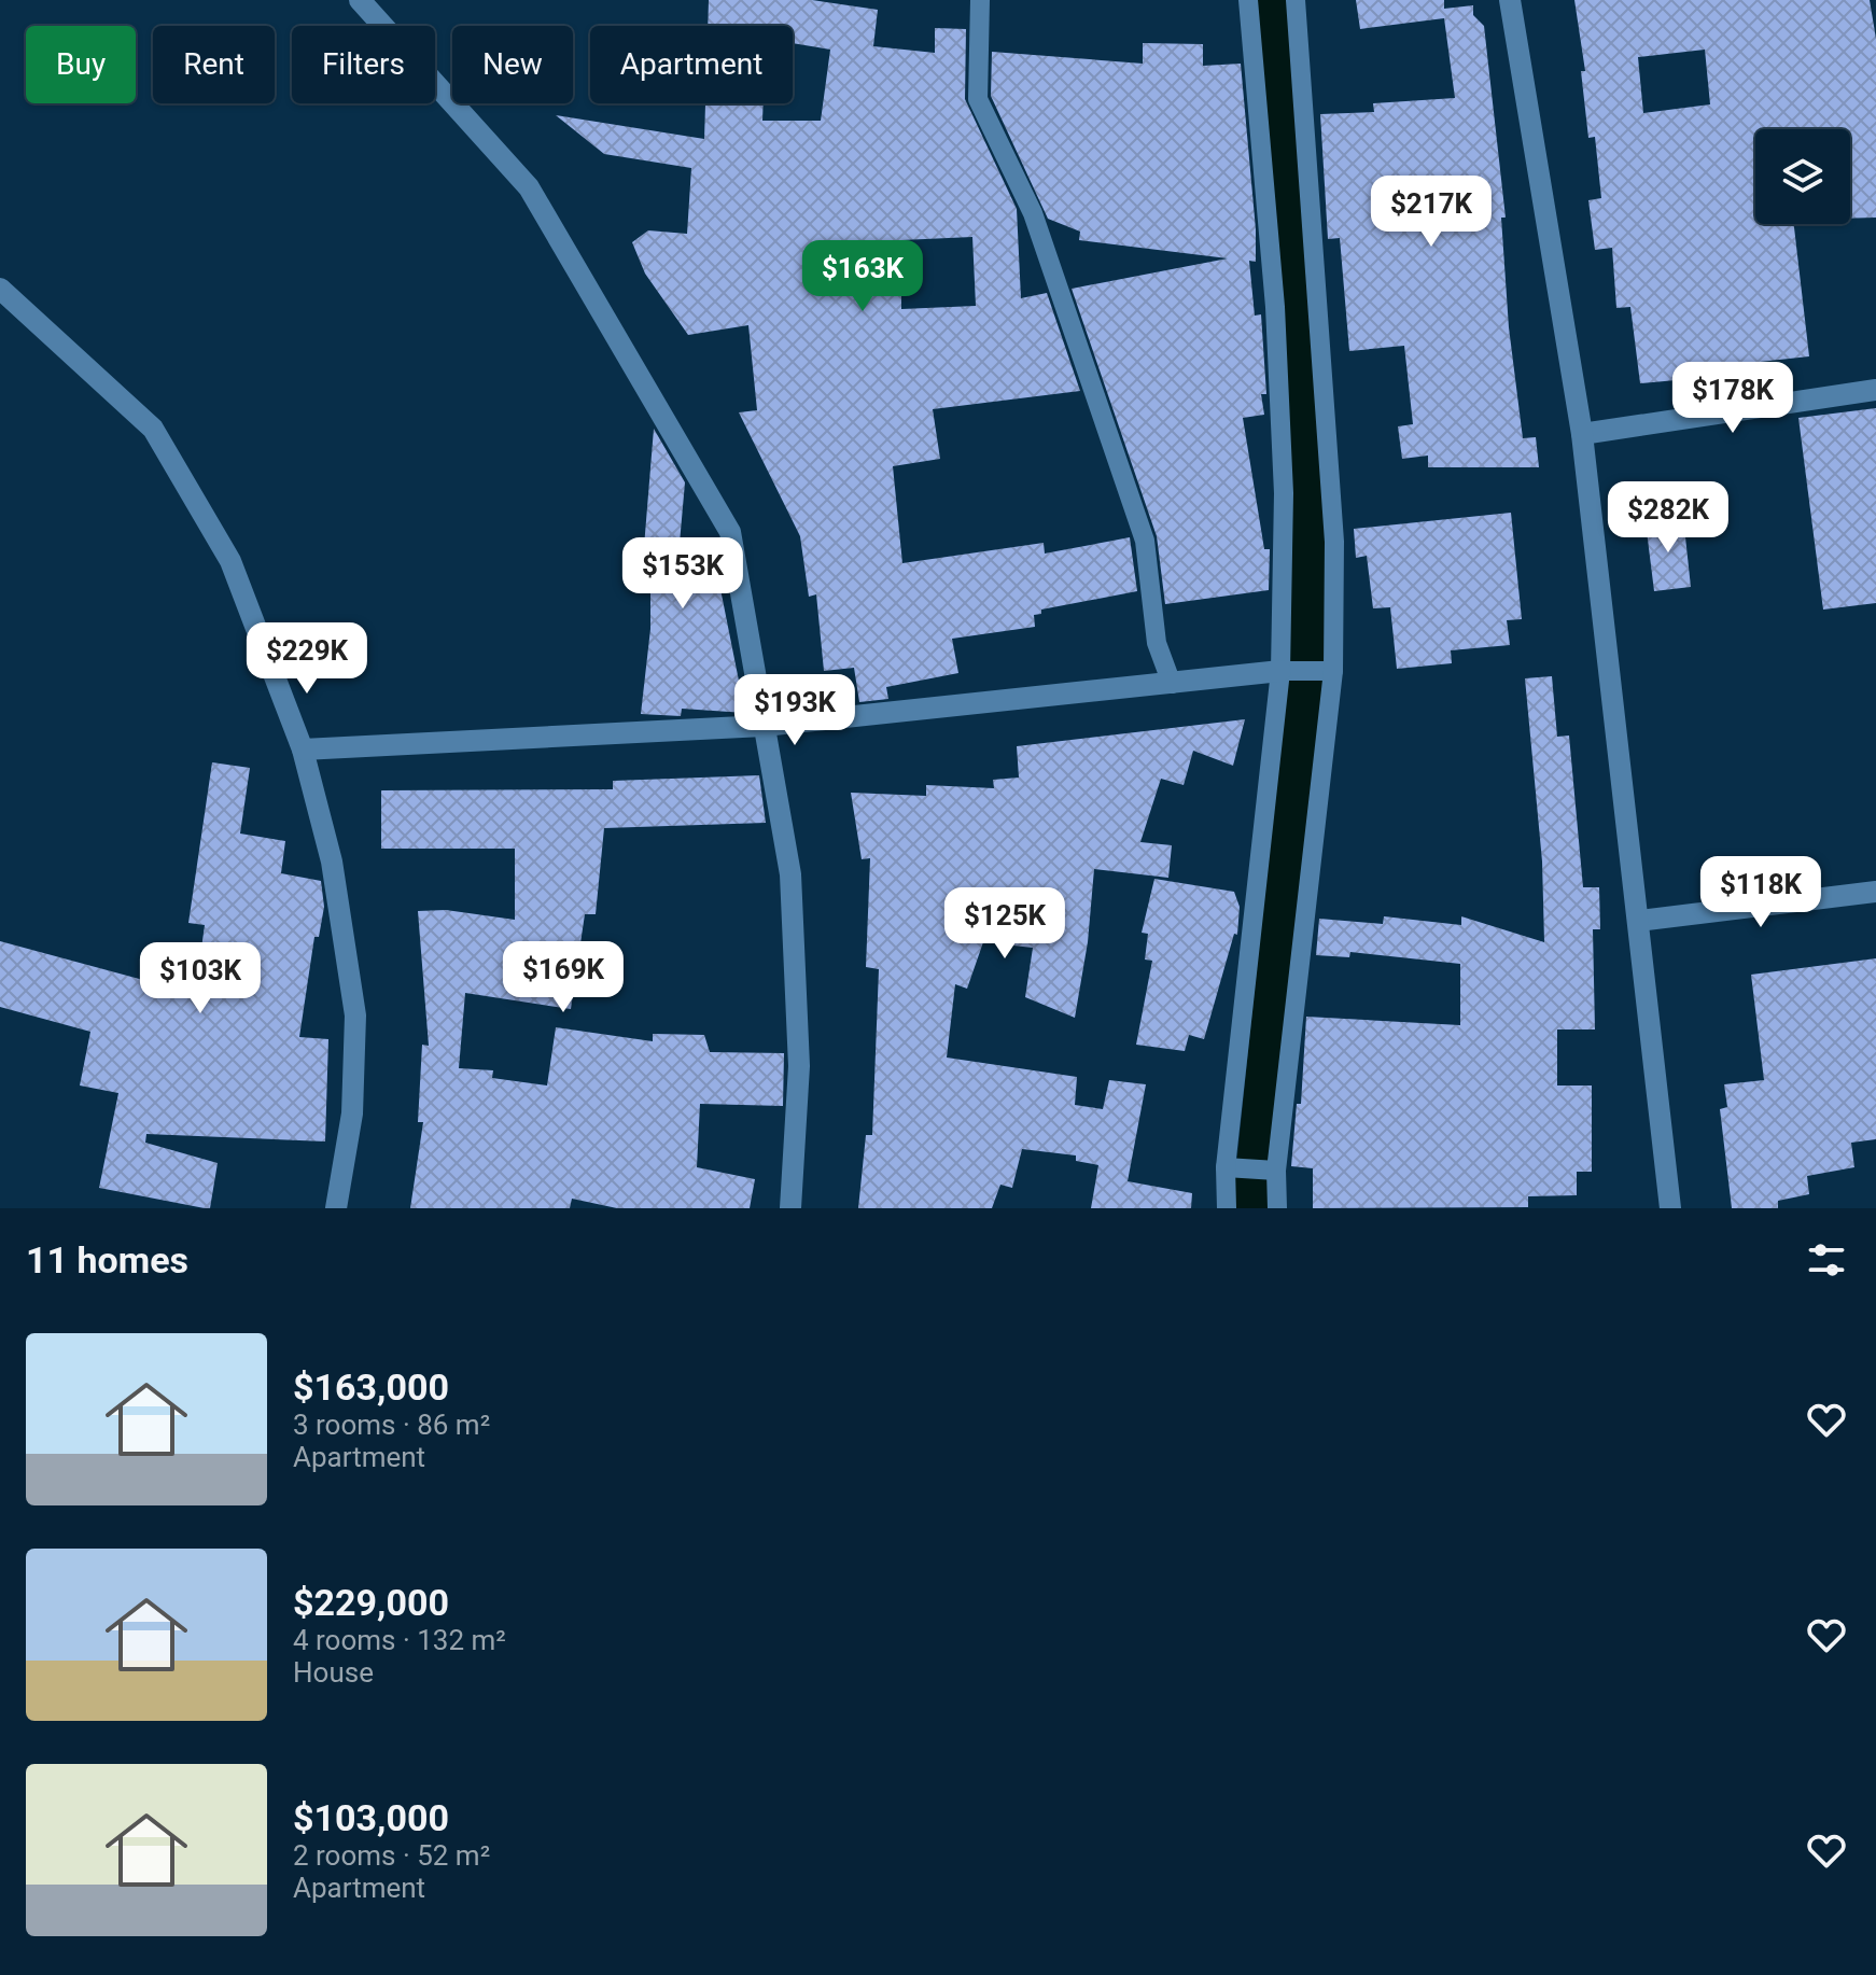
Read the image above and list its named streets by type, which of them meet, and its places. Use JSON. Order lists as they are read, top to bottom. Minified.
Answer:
{"page":{"chip":["Buy","Rent","Filters","New","Apartment"],"price":["$217K","$163K","$178K","$282K","$153K","$229K","$193K","$118K","$125K","$169K","$103K"],"heading":"11 homes","list":[{"name":"$163,000","note":"3 rooms · 86 m² · Apartment"},{"name":"$229,000","note":"4 rooms · 132 m² · House"},{"name":"$103,000","note":"2 rooms · 52 m² · Apartment"}]}}
